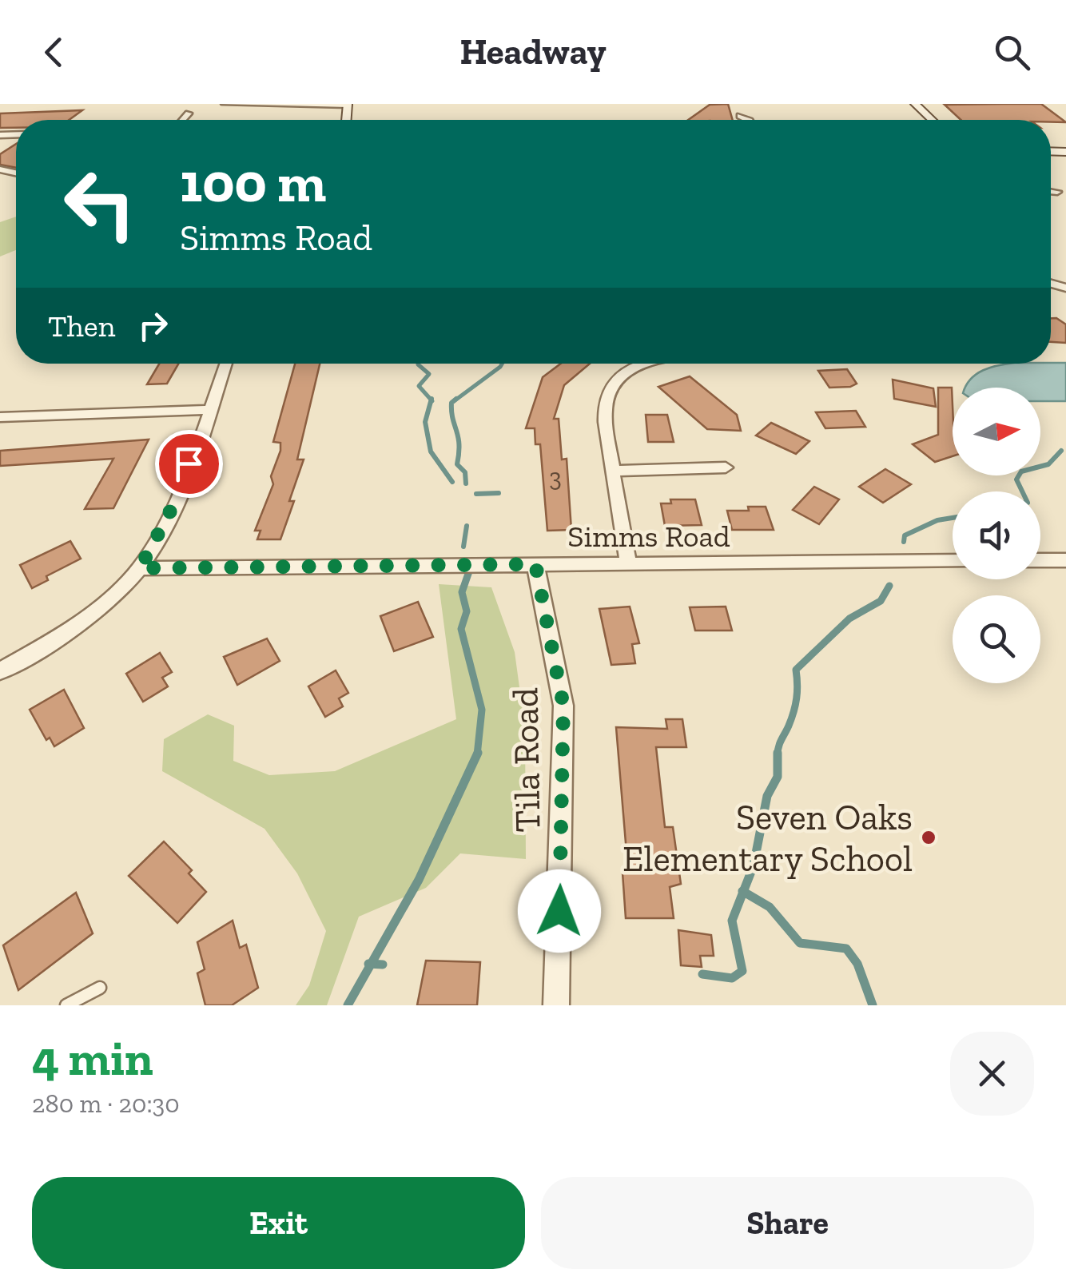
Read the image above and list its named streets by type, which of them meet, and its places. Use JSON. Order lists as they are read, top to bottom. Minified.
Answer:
{"streets":{"street":["Simms Road","Tila Road"]},"crossings":[["Simms Road","Tila Road"]],"places":["Seven Oaks Elementary School"],"house_numbers":["3"],"north":"right","page":{"header":"Headway","turn":["100 m","Simms Road"],"then":"Then","heading":["4 min","280 m · 20:30"],"buttons":["Exit","Share"]}}
